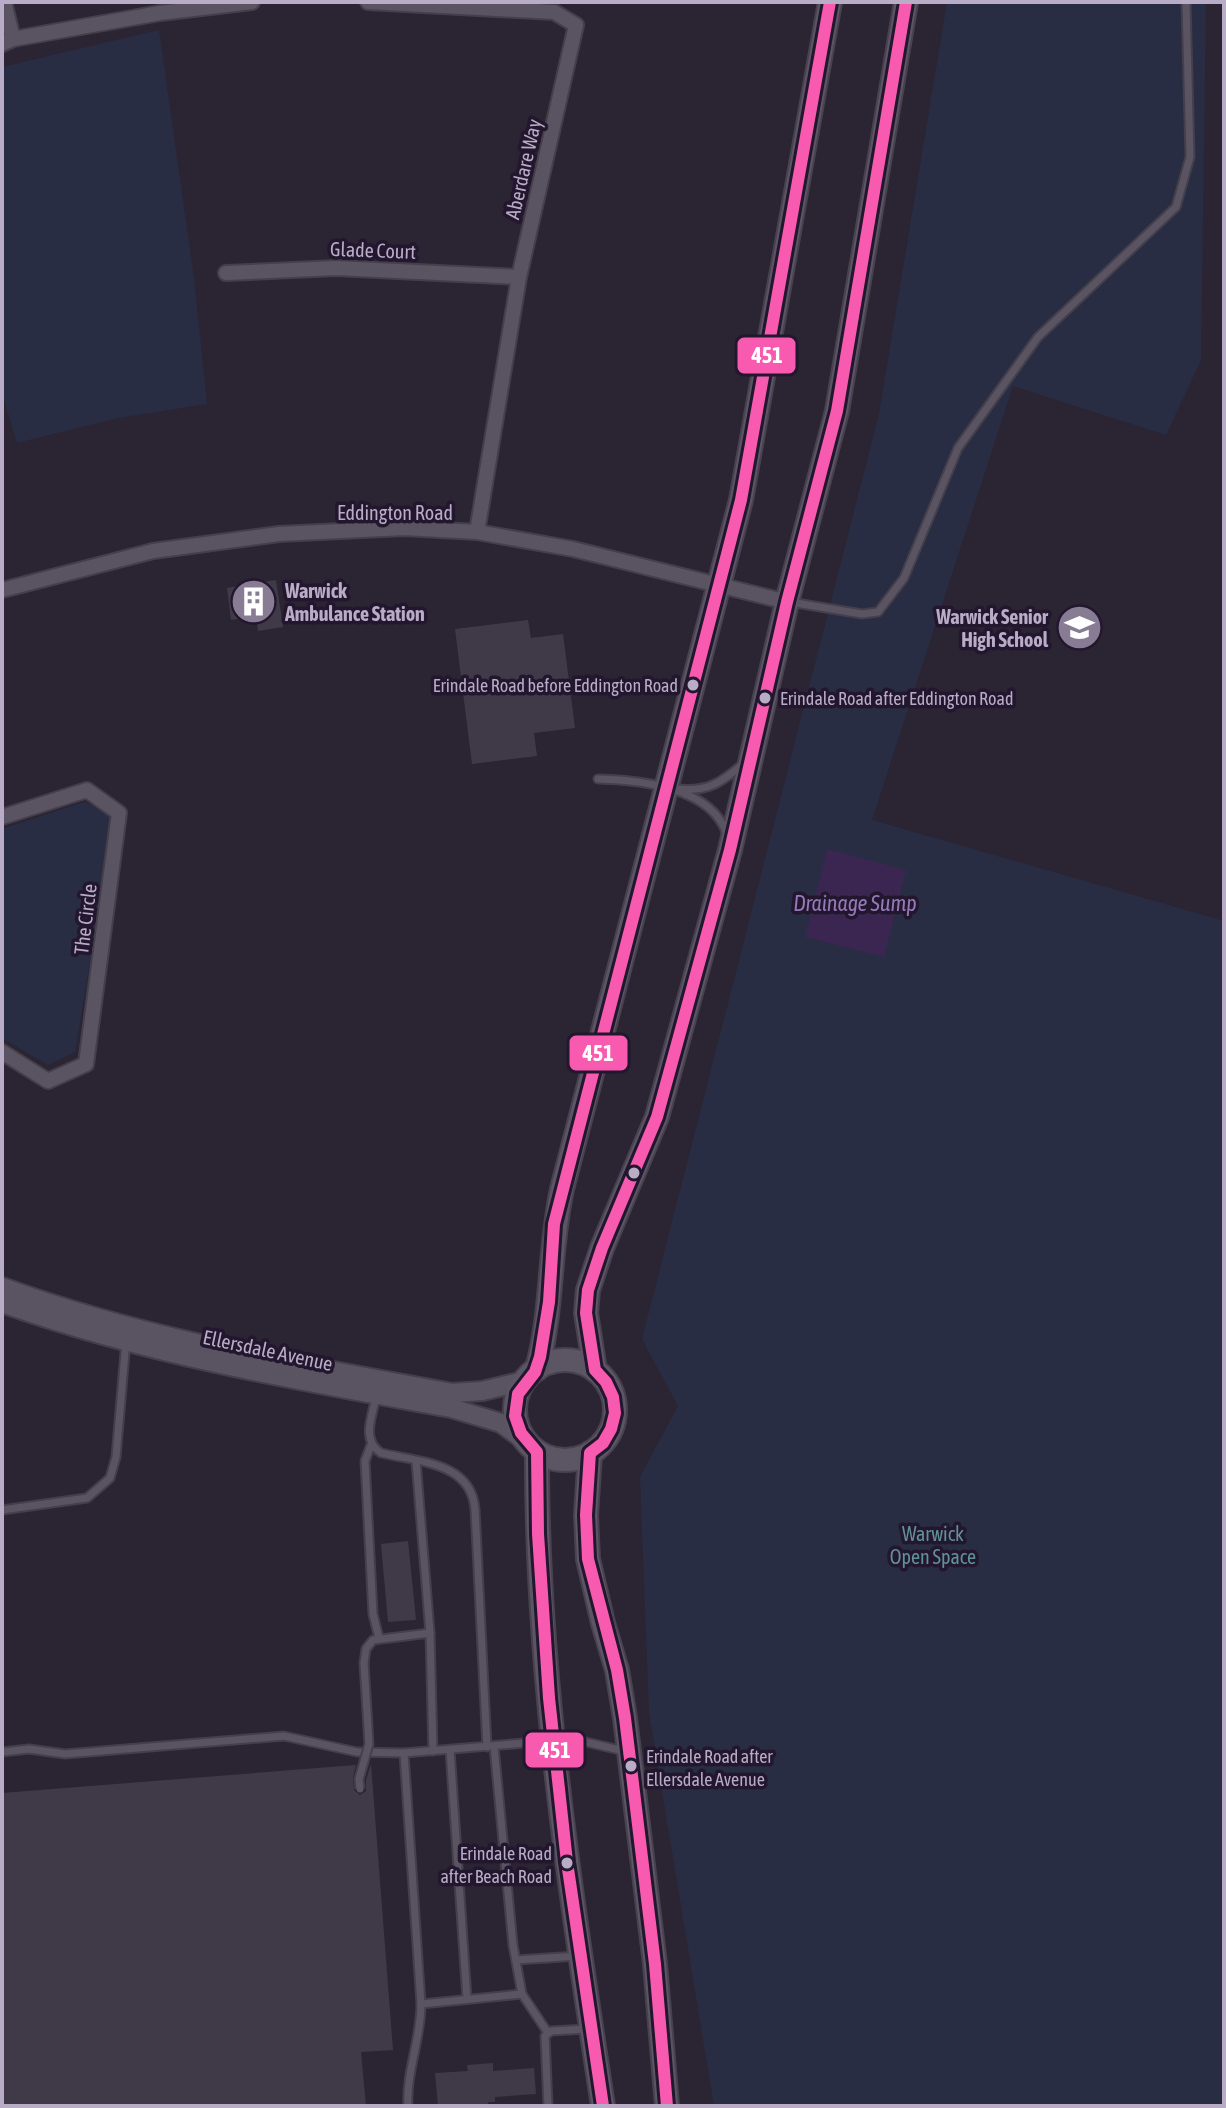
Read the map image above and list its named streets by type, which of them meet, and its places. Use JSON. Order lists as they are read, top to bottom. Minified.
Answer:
{"streets":{"street":["Aberdare Way","Glade Court","Eddington Road","The Circle","Ellersdale Avenue"]},"crossings":[["Aberdare Way","Glade Court"],["Aberdare Way","Eddington Road"]],"water":["Drainage Sump"],"parks":["Warwick Open Space"],"places":{"building":["Warwick Ambulance Station"],"school or university":["Warwick Senior High School"],"other":["Erindale Road before Eddington Road","Erindale Road after Eddington Road","Erindale Road after Ellersdale Avenue","Erindale Road after Beach Road"]},"lines":["transit line 451"]}
